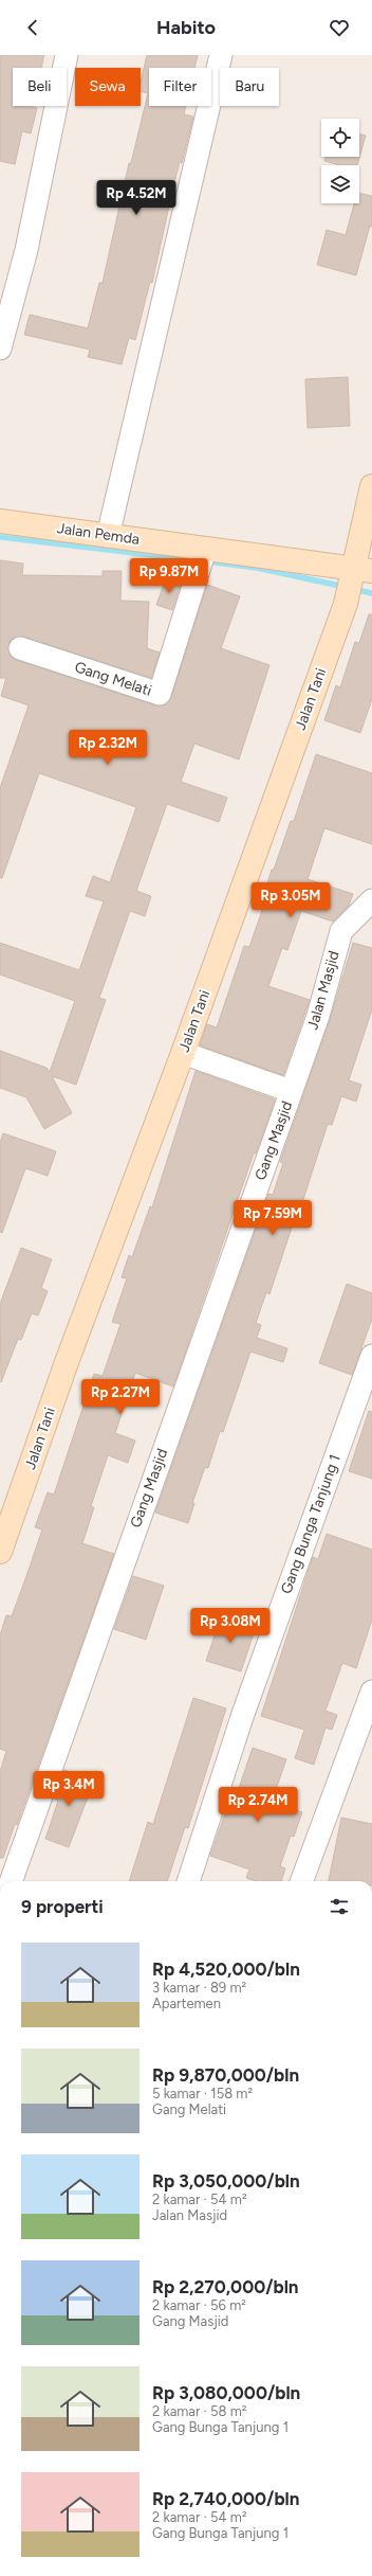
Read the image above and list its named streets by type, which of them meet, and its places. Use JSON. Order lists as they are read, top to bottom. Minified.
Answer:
{"streets":{"street":["Jalan Pemda","Gang Melati","Jalan Tani","Jalan Masjid","Gang Masjid","Gang Bunga Tanjung 1"]},"crossings":[["Jalan Pemda","Gang Melati"],["Jalan Pemda","Jalan Tani"],["Jalan Masjid","Gang Masjid"]],"page":{"header":"Habito","chip":["Beli","Sewa","Filter","Baru"],"price":["Rp 4.52M","Rp 9.87M","Rp 2.32M","Rp 3.05M","Rp 7.59M","Rp 2.27M","Rp 3.08M","Rp 3.4M","Rp 2.74M"],"heading":"9 properti","list":[{"name":"Rp 4,520,000/bln","note":"3 kamar · 89 m² · Apartemen"},{"name":"Rp 9,870,000/bln","note":"5 kamar · 158 m² · Gang Melati"},{"name":"Rp 3,050,000/bln","note":"2 kamar · 54 m² · Jalan Masjid"},{"name":"Rp 2,270,000/bln","note":"2 kamar · 56 m² · Gang Masjid"},{"name":"Rp 3,080,000/bln","note":"2 kamar · 58 m² · Gang Bunga Tanjung 1"},{"name":"Rp 2,740,000/bln","note":"2 kamar · 54 m² · Gang Bunga Tanjung 1"}]}}
